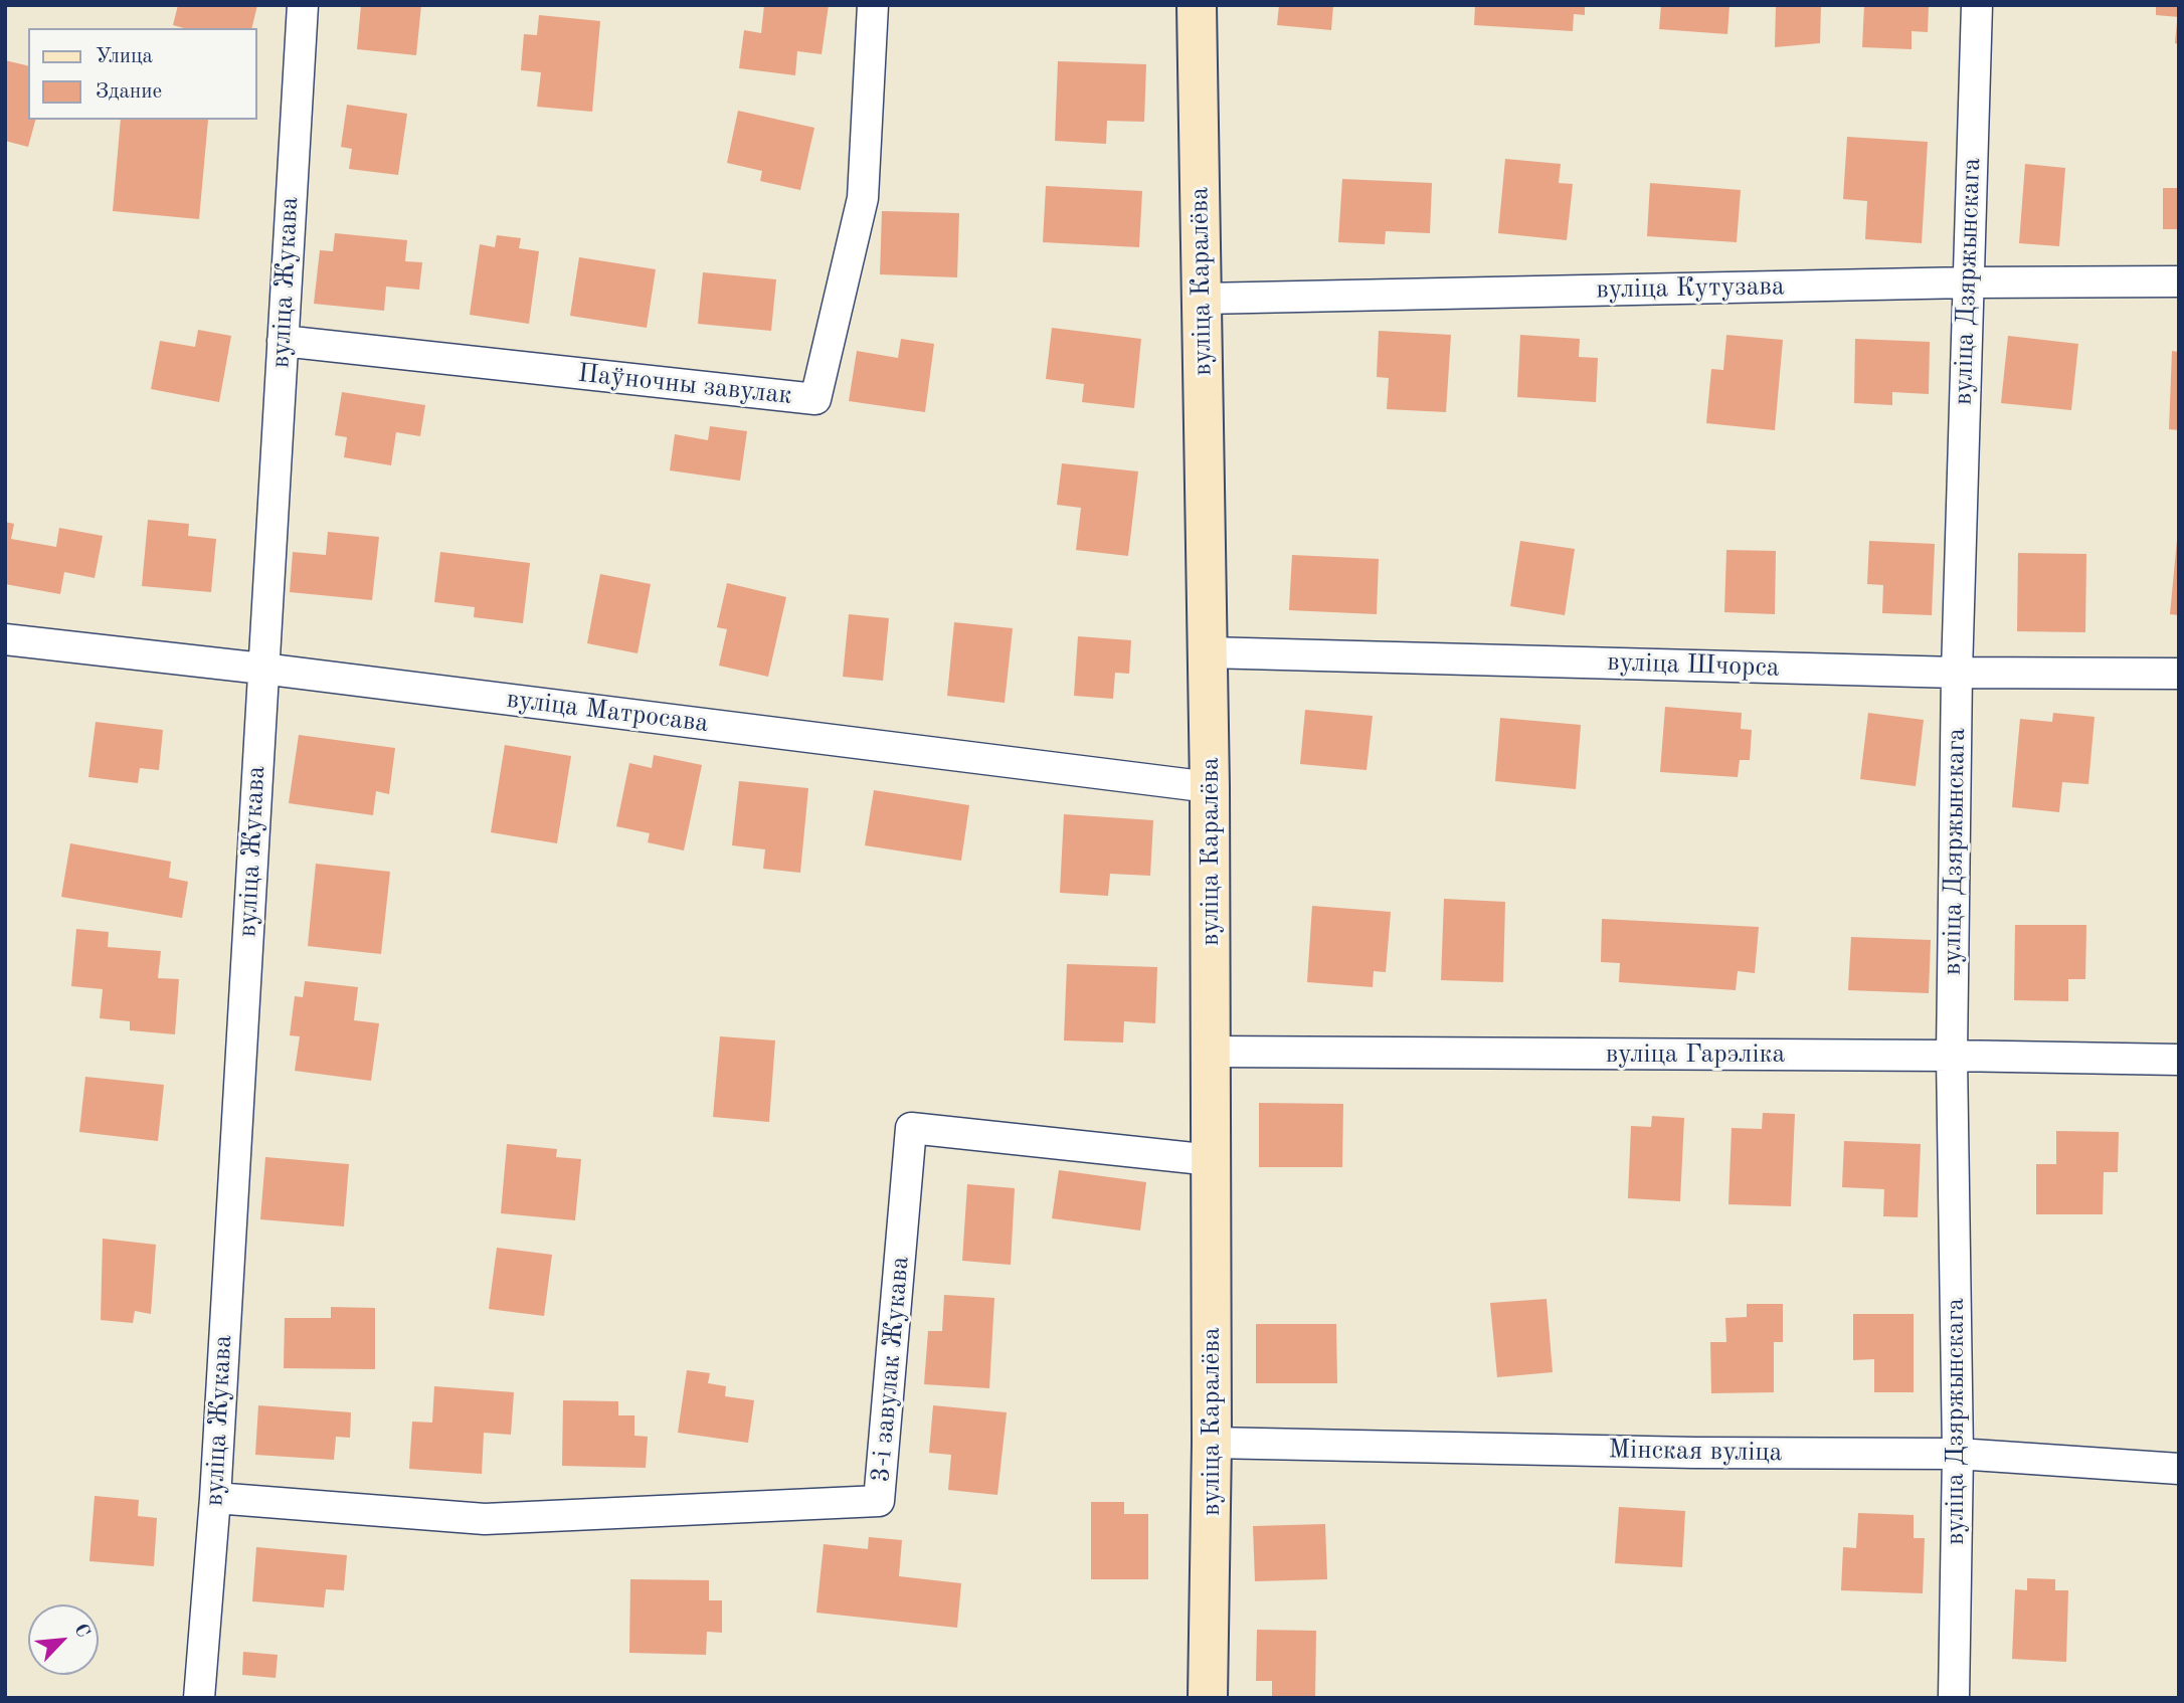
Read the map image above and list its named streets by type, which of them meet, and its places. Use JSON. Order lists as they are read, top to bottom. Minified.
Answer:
{"streets":{"street":["вуліца Каралёва","вуліца Дзяржынскага","вуліца Жукава","вуліца Кутузава","Паўночны завулак","вуліца Шчорса","вуліца Матросава","вуліца Гарэліка","3-і завулак Жукава","Мінская вуліца"]},"crossings":[["вуліца Каралёва","вуліца Кутузава"],["вуліца Каралёва","вуліца Шчорса"],["вуліца Каралёва","вуліца Матросава"],["вуліца Каралёва","вуліца Гарэліка"],["вуліца Каралёва","3-і завулак Жукава"],["вуліца Каралёва","Мінская вуліца"],["вуліца Дзяржынскага","вуліца Кутузава"],["вуліца Дзяржынскага","вуліца Шчорса"],["вуліца Дзяржынскага","вуліца Гарэліка"],["вуліца Дзяржынскага","Мінская вуліца"],["вуліца Жукава","Паўночны завулак"],["вуліца Жукава","вуліца Матросава"],["вуліца Жукава","3-і завулак Жукава"]],"legend":["Улица","Здание"],"north":"top right"}
